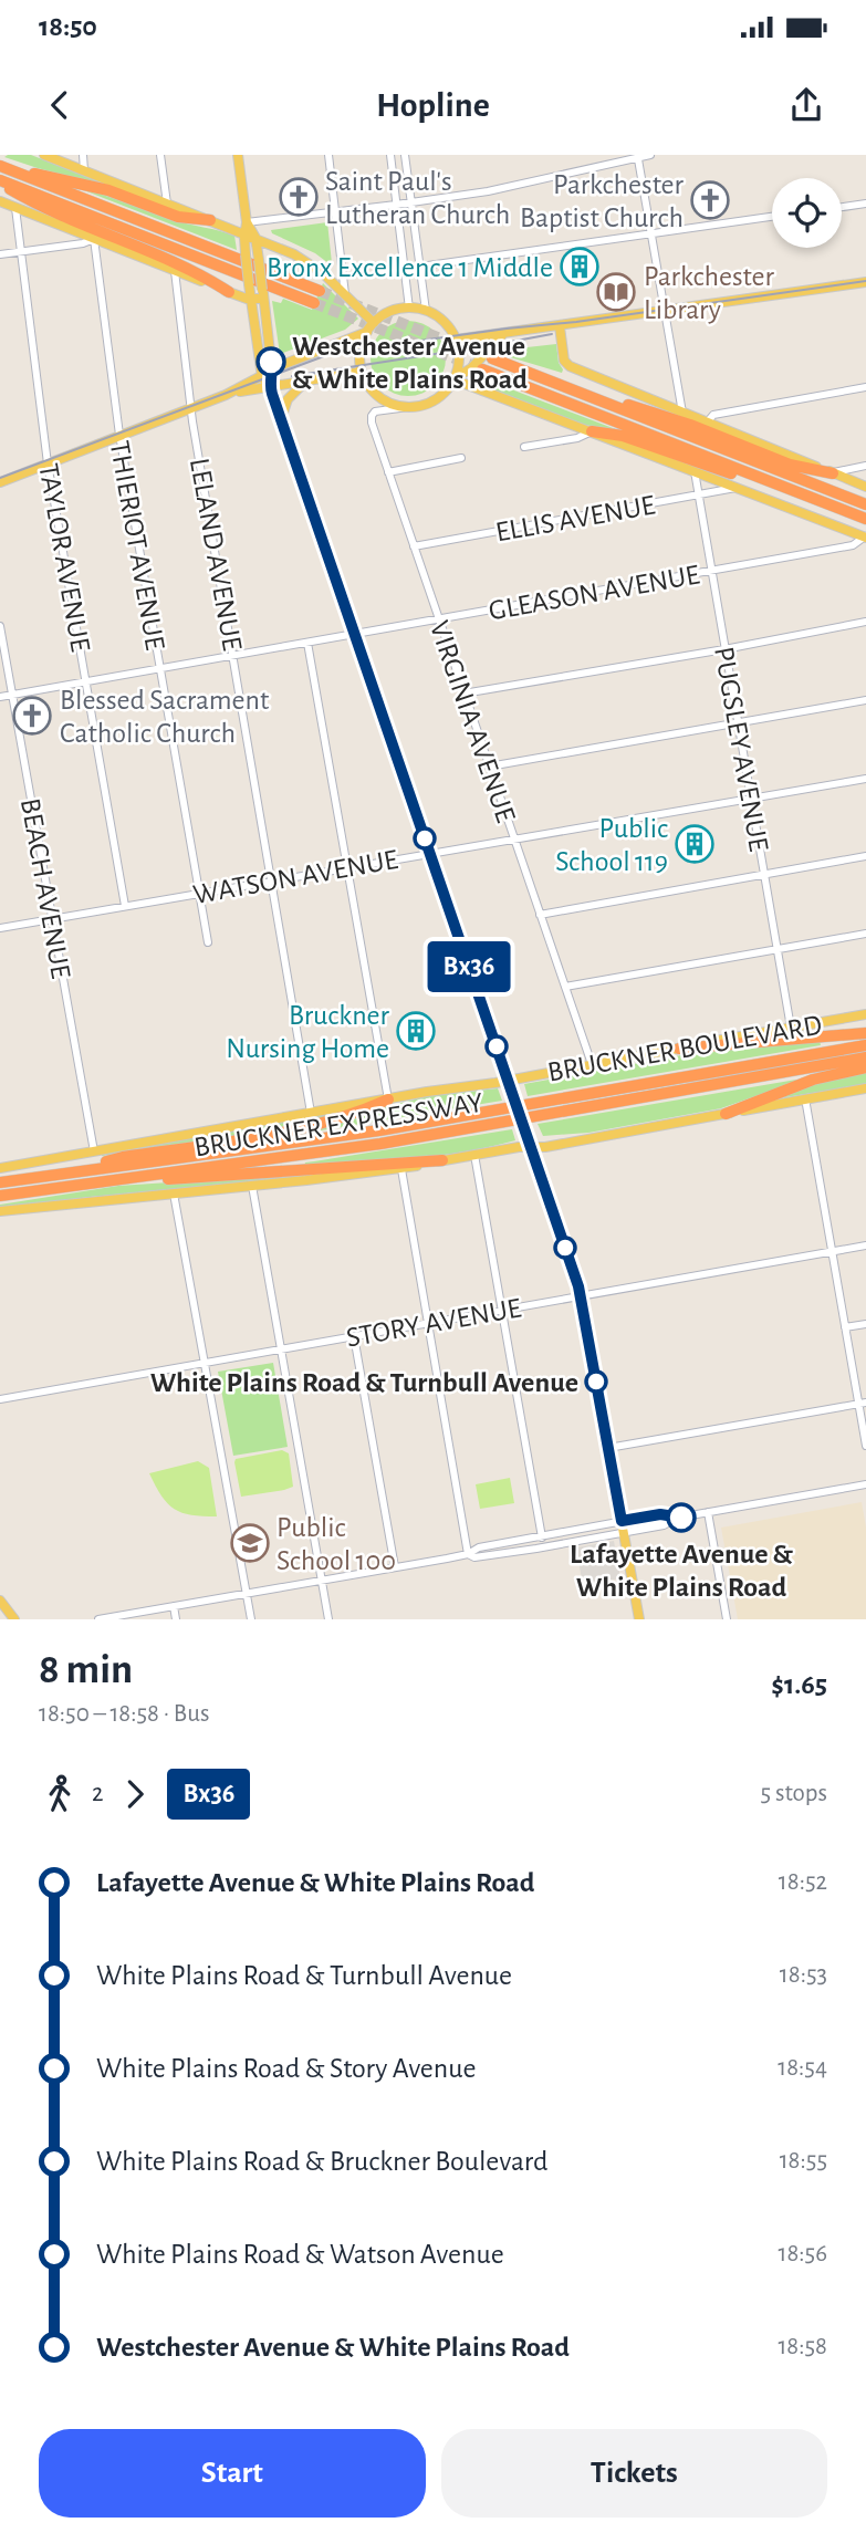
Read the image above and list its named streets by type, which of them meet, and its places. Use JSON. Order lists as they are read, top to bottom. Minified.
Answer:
{"streets":{"highway":["BRUCKNER EXPRESSWAY"],"main road":["BRUCKNER BOULEVARD"],"street":["ELLIS AVENUE","THIERIOT AVENUE","LELAND AVENUE","TAYLOR AVENUE","GLEASON AVENUE","VIRGINIA AVENUE","PUGSLEY AVENUE","WATSON AVENUE","BEACH AVENUE","STORY AVENUE"]},"crossings":[["ELLIS AVENUE","VIRGINIA AVENUE"],["ELLIS AVENUE","PUGSLEY AVENUE"],["THIERIOT AVENUE","GLEASON AVENUE"],["THIERIOT AVENUE","WATSON AVENUE"],["LELAND AVENUE","GLEASON AVENUE"],["LELAND AVENUE","WATSON AVENUE"],["LELAND AVENUE","BRUCKNER BOULEVARD"],["TAYLOR AVENUE","GLEASON AVENUE"],["TAYLOR AVENUE","WATSON AVENUE"],["GLEASON AVENUE","VIRGINIA AVENUE"],["GLEASON AVENUE","PUGSLEY AVENUE"],["GLEASON AVENUE","BEACH AVENUE"],["VIRGINIA AVENUE","WATSON AVENUE"],["VIRGINIA AVENUE","BRUCKNER BOULEVARD"],["PUGSLEY AVENUE","WATSON AVENUE"],["PUGSLEY AVENUE","BRUCKNER BOULEVARD"],["WATSON AVENUE","BEACH AVENUE"],["BEACH AVENUE","BRUCKNER BOULEVARD"]],"places":{"church":["Saint Paul's Lutheran Church","Parkchester Baptist Church","Blessed Sacrament Catholic Church"],"building":["Bronx Excellence 1 Middle","Public School 119","Bruckner Nursing Home"],"library":["Parkchester Library"],"other":["Westchester Avenue & White Plains Road","White Plains Road & Turnbull Avenue","Lafayette Avenue & White Plains Road"],"school or university":["Public School 100"]},"lines":["bus line Bx36"],"page":{"status":"18:50","header":"Hopline","on_map":"Bx36","heading":["8 min","18:50 – 18:58 · Bus","$1.65"],"legs":["2","Bx36","5 stops"],"list":[{"name":"Lafayette Avenue & White Plains Road","value":"18:52"},{"name":"White Plains Road & Turnbull Avenue","value":"18:53"},{"name":"White Plains Road & Story Avenue","value":"18:54"},{"name":"White Plains Road & Bruckner Boulevard","value":"18:55"},{"name":"White Plains Road & Watson Avenue","value":"18:56"},{"name":"Westchester Avenue & White Plains Road","value":"18:58"}],"buttons":["Start","Tickets"]}}
